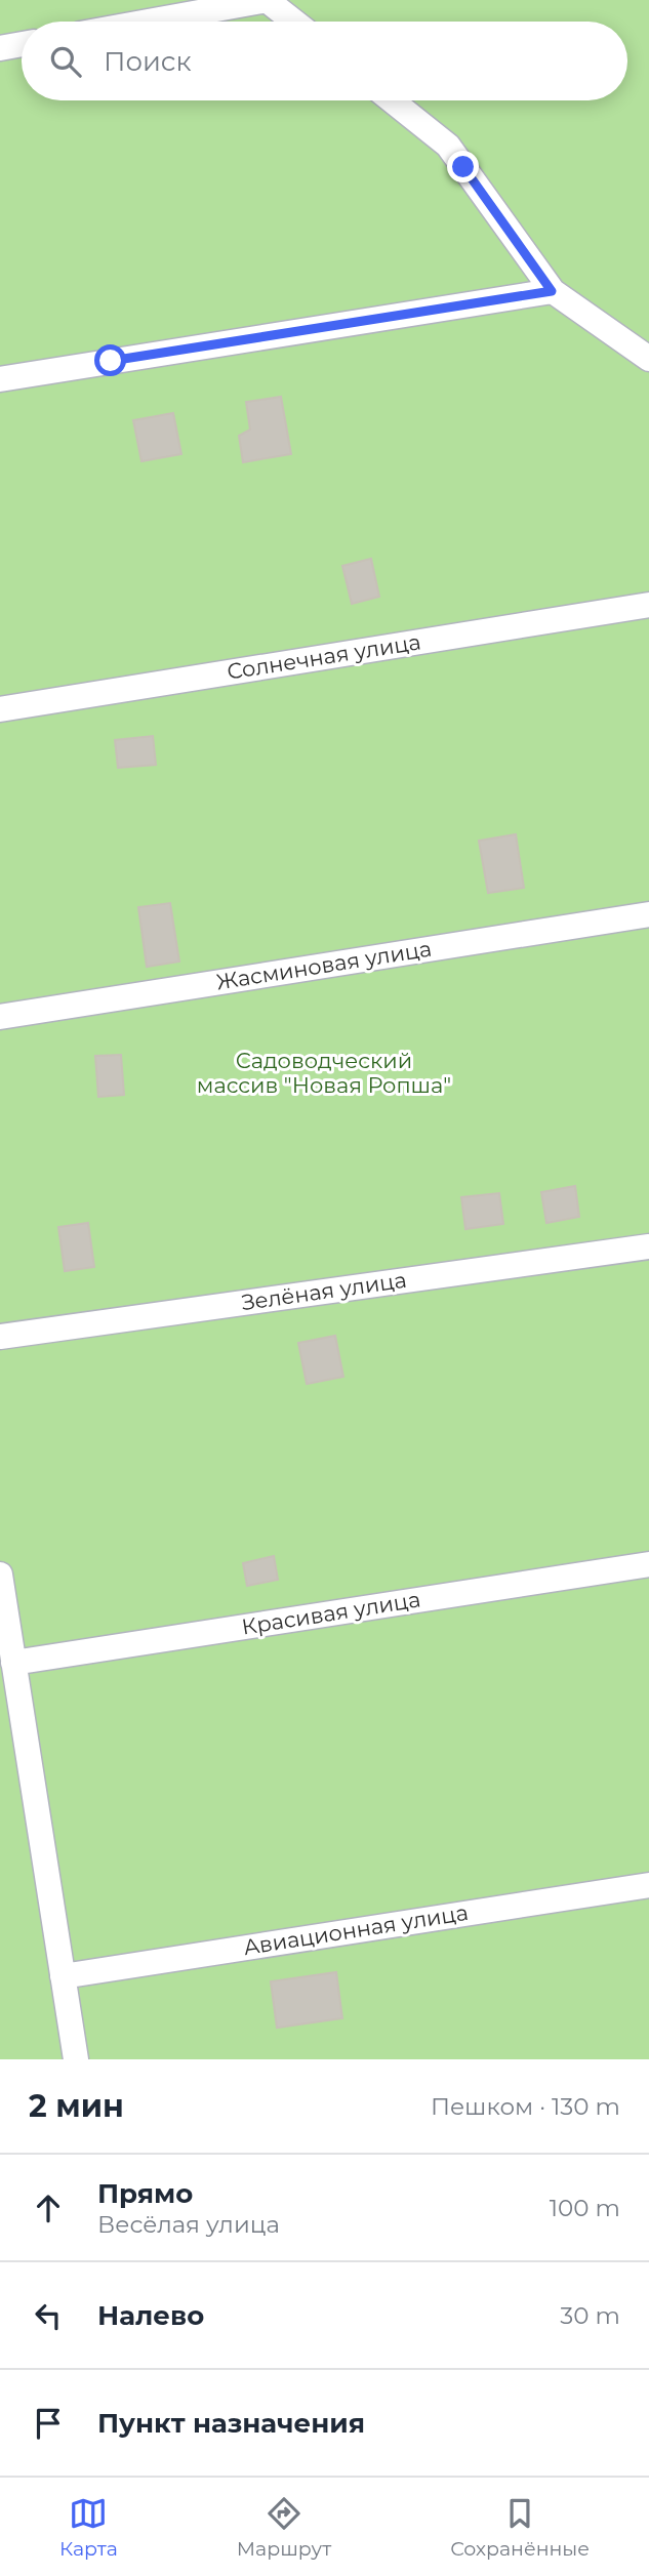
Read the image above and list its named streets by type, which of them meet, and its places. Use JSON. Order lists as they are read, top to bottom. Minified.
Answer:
{"streets":{"street":["Солнечная улица","Жасминовая улица","Зелёная улица","Красивая улица","Авиационная улица"]},"parks":["Садоводческий массив \"Новая Ропша\""],"page":{"search":"Поиск","heading":["2 мин","Пешком · 130 m"],"list":[["Прямо","Весёлая улица","100 m"],["Налево","30 m"],"Пункт назначения"],"nav":["Карта","Маршрут","Сохранённые"]}}
